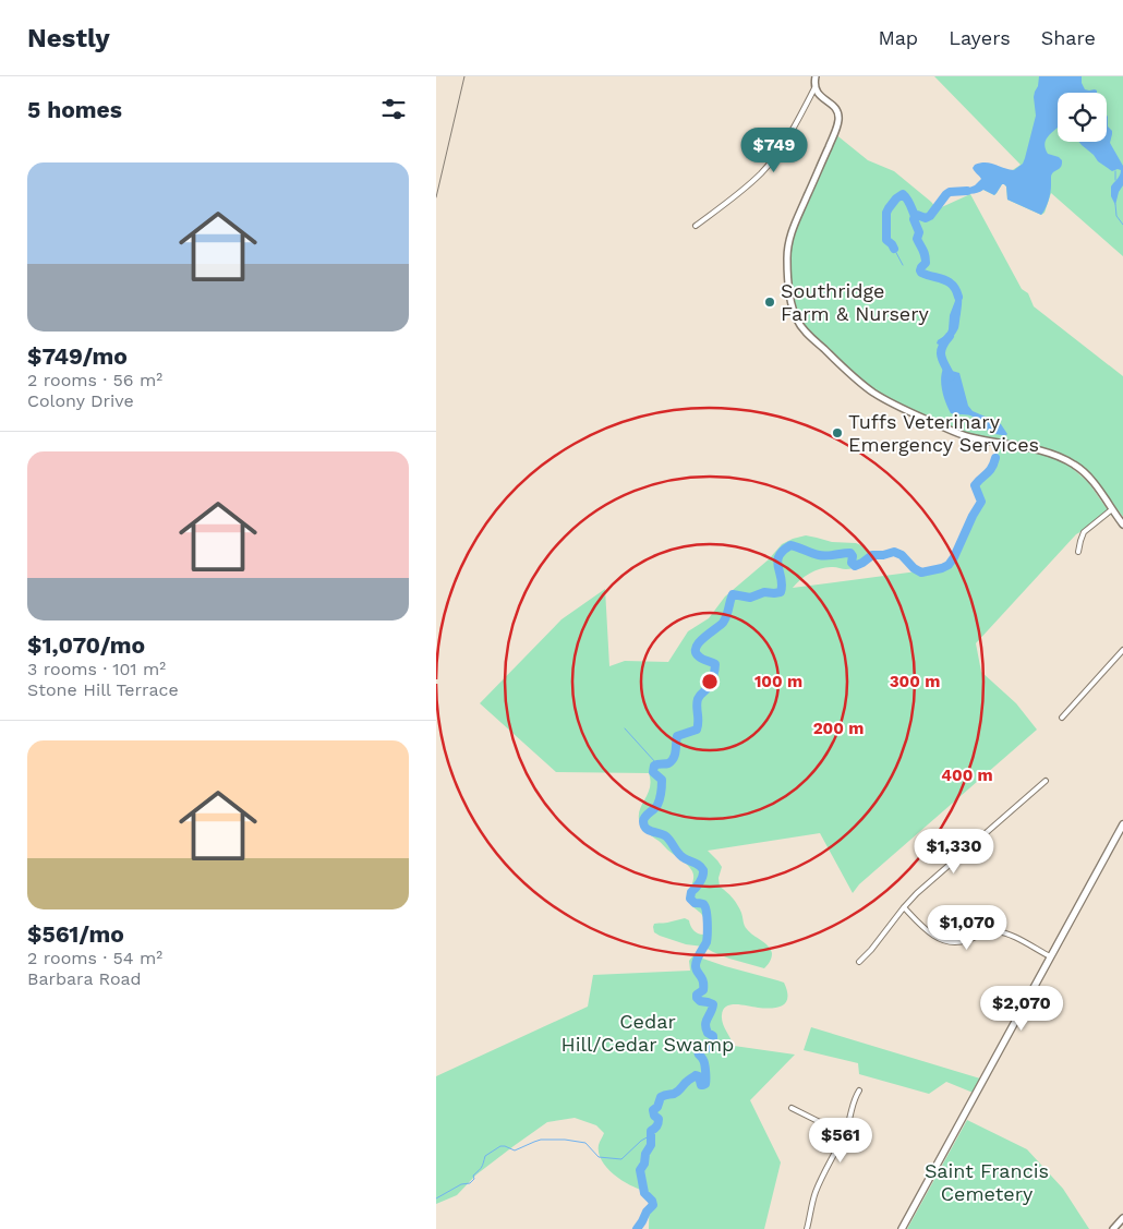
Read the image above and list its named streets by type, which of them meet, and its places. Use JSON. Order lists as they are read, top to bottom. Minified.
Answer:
{"parks":["Cedar Hill/Cedar Swamp","Saint Francis Cemetery"],"places":["Southridge Farm & Nursery","Tuffs Veterinary Emergency Services"],"page":{"header":"Nestly","nav":["Map","Layers","Share"],"heading":"5 homes","price":["$749","$1,330","$1,070","$2,070","$561"],"list":[{"name":"$749/mo","note":"2 rooms · 56 m² · Colony Drive"},{"name":"$1,070/mo","note":"3 rooms · 101 m² · Stone Hill Terrace"},{"name":"$561/mo","note":"2 rooms · 54 m² · Barbara Road"}]},"rings":["100 m","300 m","200 m","400 m"]}
